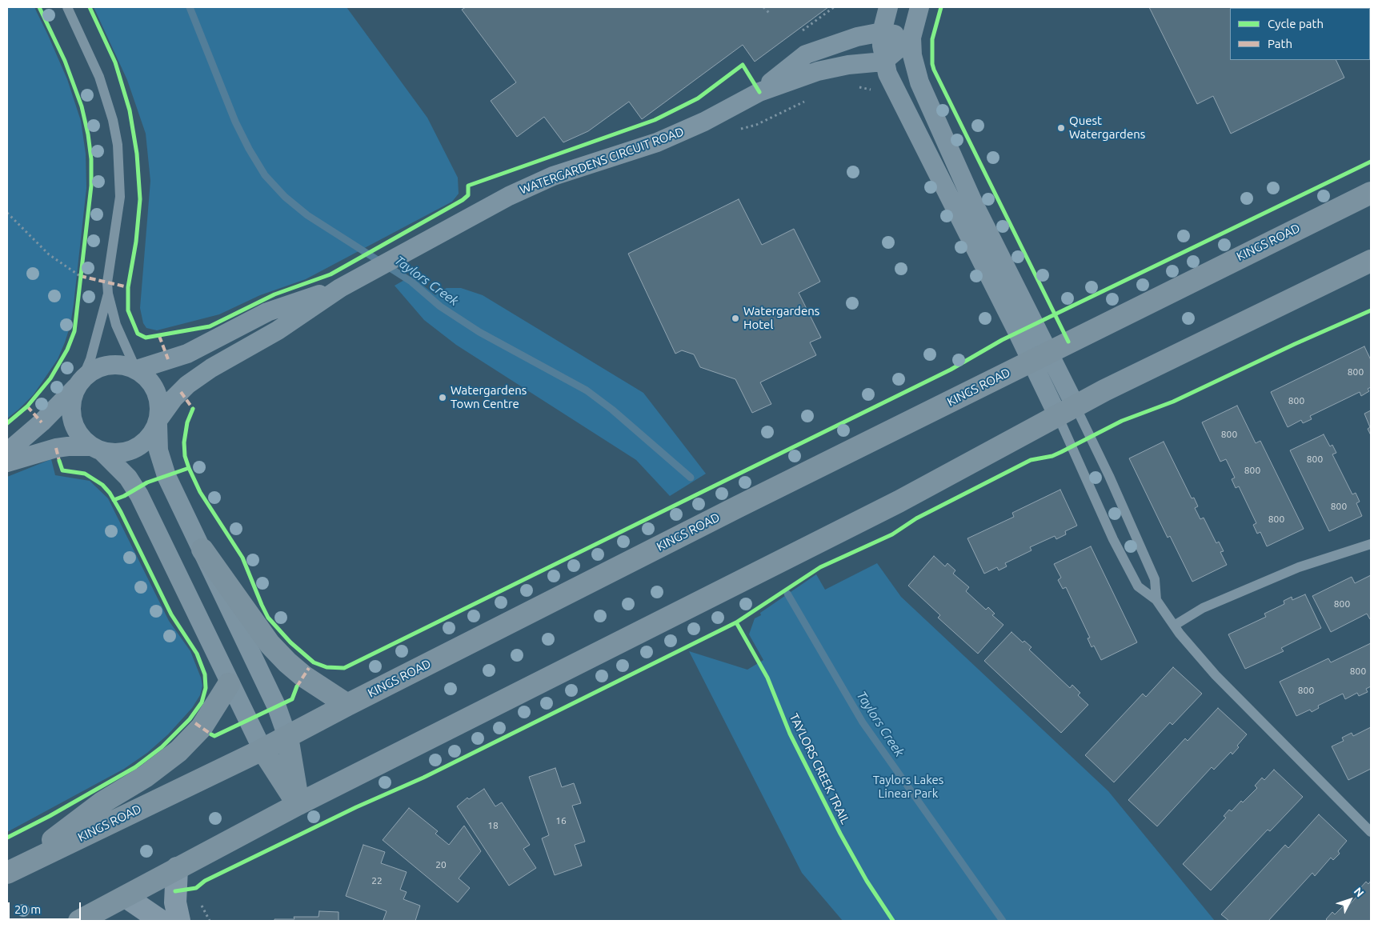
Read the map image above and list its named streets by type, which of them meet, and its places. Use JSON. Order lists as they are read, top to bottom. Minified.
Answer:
{"streets":{"main road":["KINGS ROAD"],"street":["WATERGARDENS CIRCUIT ROAD"],"cycle path":["TAYLORS CREEK TRAIL"]},"water":["Taylors Creek"],"parks":["Taylors Lakes Linear Park"],"places":["Quest Watergardens","Watergardens Hotel","Watergardens Town Centre"],"house_numbers":["800","800","800","800","800","800","800","800","800","800","16","18","20","22"],"legend":["Cycle path","Path"],"scale_bar":"20 m","north":"top right"}
